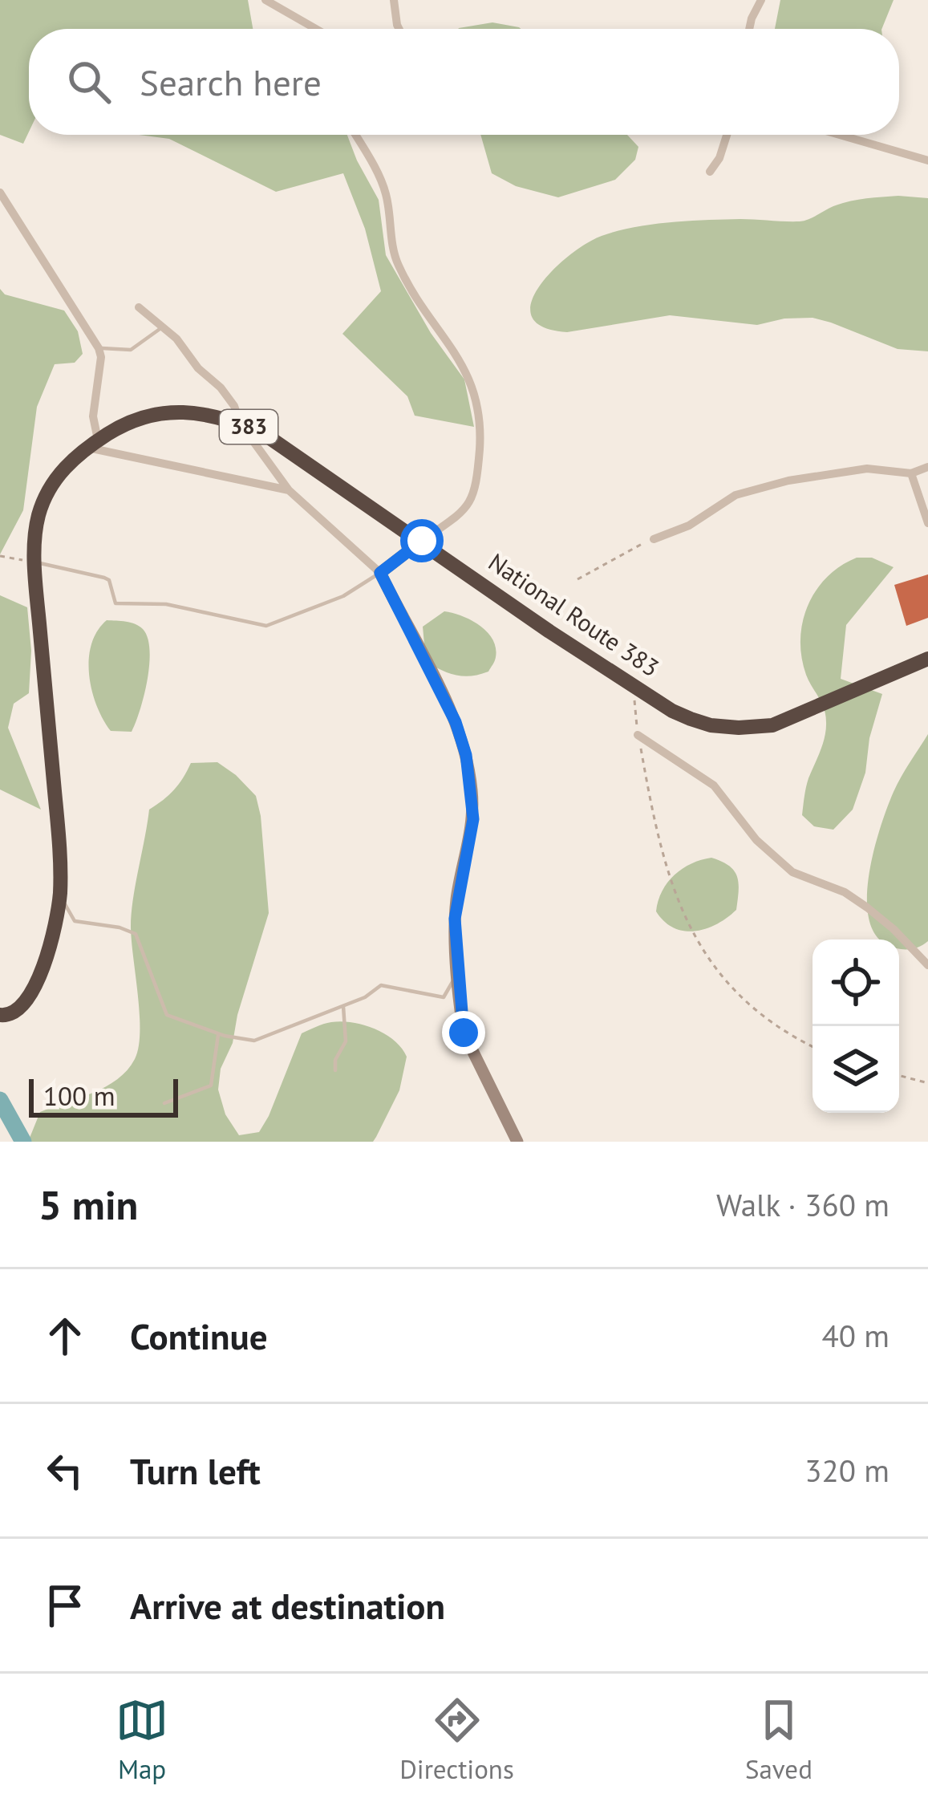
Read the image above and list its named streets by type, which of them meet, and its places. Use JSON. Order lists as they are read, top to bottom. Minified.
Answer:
{"streets":{"highway":["383","National Route 383"]},"scale_bar":"100 m","page":{"search":"Search here","scale":"100 m","heading":["5 min","Walk · 360 m"],"list":[["Continue","40 m"],["Turn left","320 m"],"Arrive at destination"],"nav":["Map","Directions","Saved"]}}
